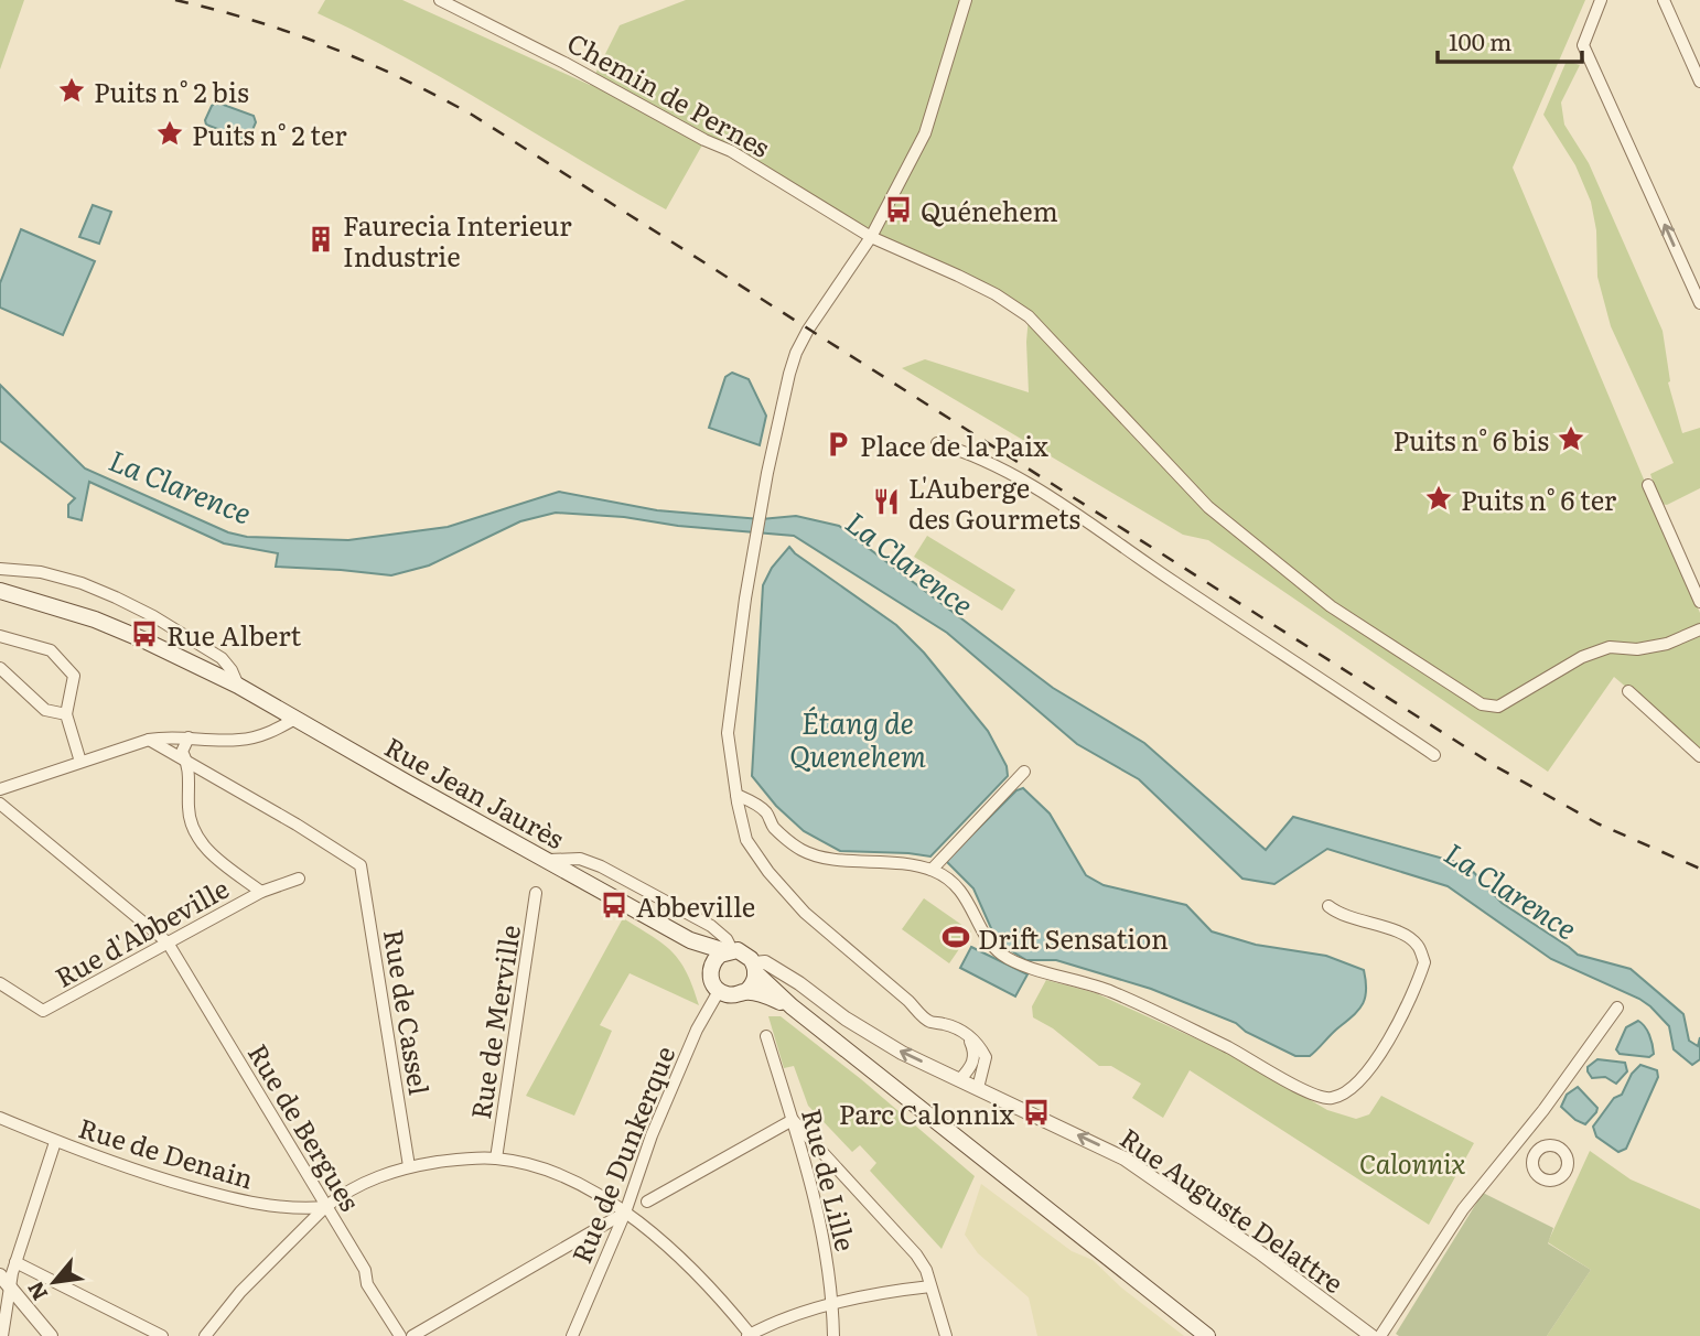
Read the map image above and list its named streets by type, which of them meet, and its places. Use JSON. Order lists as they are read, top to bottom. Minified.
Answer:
{"streets":{"main road":["Rue Jean Jaurès"],"street":["Chemin de Pernes","Rue d'Abbeville","Rue de Cassel","Rue de Merville","Rue de Bergues","Rue de Denain","Rue de Dunkerque","Rue de Lille","Rue Auguste Delattre"]},"crossings":[["Rue Jean Jaurès","Rue de Dunkerque"],["Rue Jean Jaurès","Rue Auguste Delattre"],["Rue d'Abbeville","Rue de Bergues"],["Rue de Bergues","Rue de Denain"],["Rue de Dunkerque","Rue Auguste Delattre"]],"water":["La Clarence","Étang de Quenehem"],"parks":["Calonnix"],"places":{"place":["Puits n° 2 bis","Puits n° 2 ter","Puits n° 6 bis","Puits n° 6 ter"],"bus stop":["Quénehem","Rue Albert","Abbeville","Parc Calonnix"],"building":["Faurecia Interieur Industrie"],"parking":["Place de la Paix"],"restaurant":["L'Auberge des Gourmets"],"sports":["Drift Sensation"]},"scale_bar":"100 m","north":"bottom left"}
